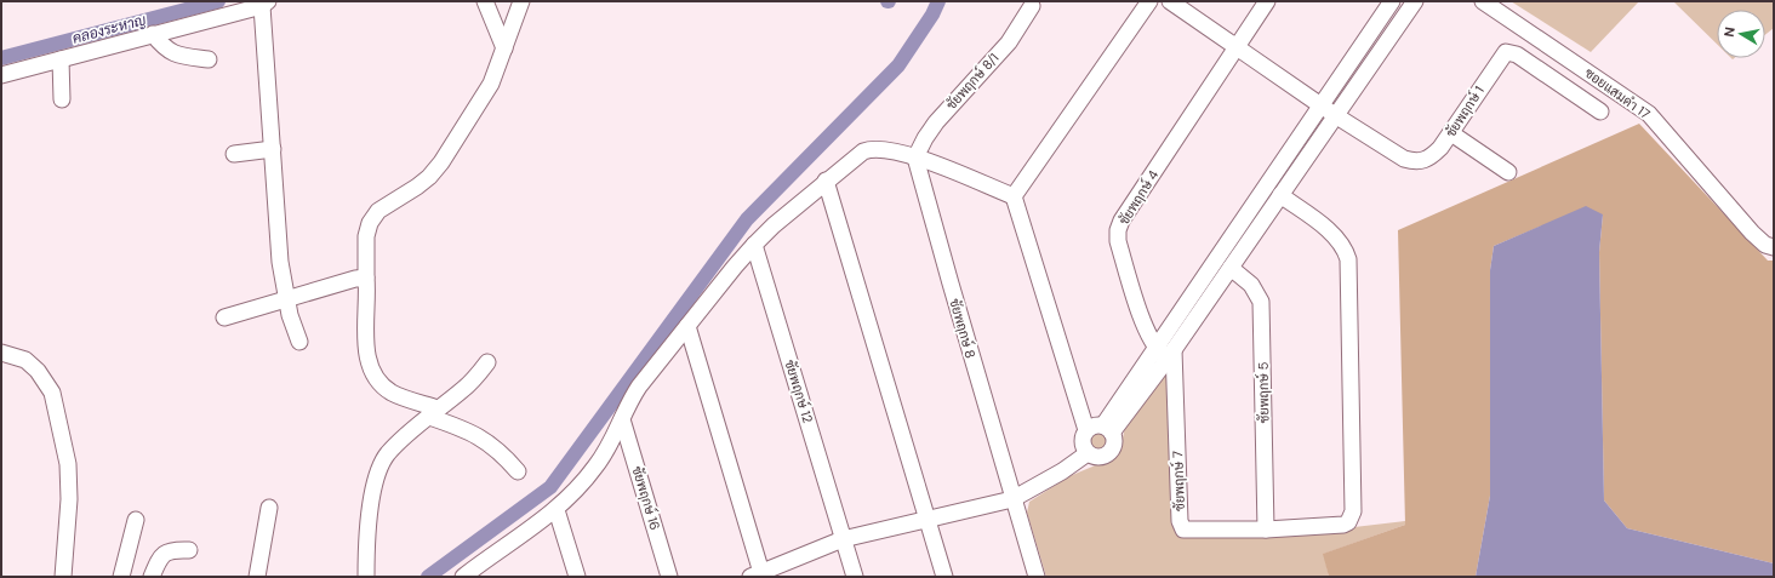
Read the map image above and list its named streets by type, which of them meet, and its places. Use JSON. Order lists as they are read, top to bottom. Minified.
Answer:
{"streets":{"street":["ชัยพฤกษ์ 8/1","ซอยแสมดำ 17","ชัยพฤกษ์ 1","ชัยพฤกษ์ 4","ชัยพฤกษ์ 8","ชัยพฤกษ์ 12","ชัยพฤกษ์ 5","ชัยพฤกษ์ 7","ชัยพฤกษ์ 16"]},"crossings":[["ชัยพฤกษ์ 8/1","ชัยพฤกษ์ 8"],["ชัยพฤกษ์ 1","ชัยพฤกษ์ 4"],["ชัยพฤกษ์ 4","ชัยพฤกษ์ 7"],["ชัยพฤกษ์ 5","ชัยพฤกษ์ 7"]],"water":["คลองระหาญ"],"north":"left"}
